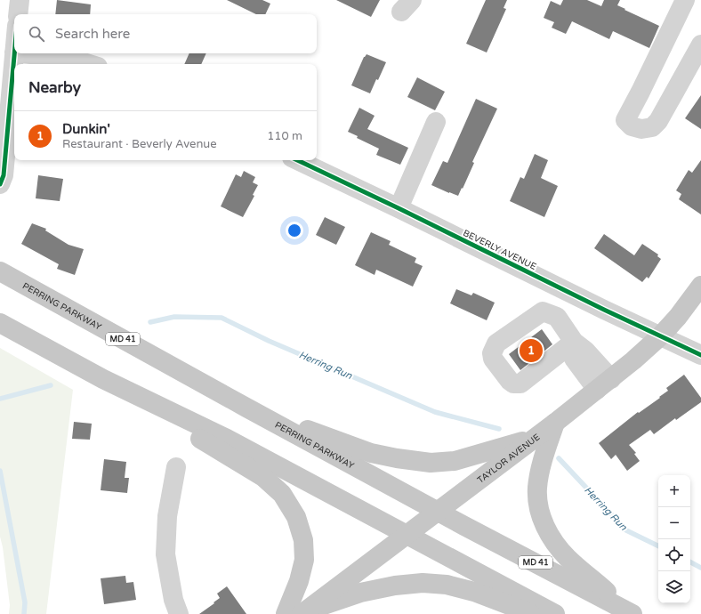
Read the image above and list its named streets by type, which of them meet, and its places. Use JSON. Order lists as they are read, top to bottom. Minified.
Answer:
{"streets":{"main road":["PERRING PARKWAY","MD 41","TAYLOR AVENUE"],"street":["BEVERLY AVENUE"]},"crossings":[["BEVERLY AVENUE","TAYLOR AVENUE"],["PERRING PARKWAY","TAYLOR AVENUE"]],"water":["Herring Run"],"page":{"search":"Search here","heading":"Nearby","list":[{"mark":"1","name":"Dunkin'","note":"Restaurant · Beverly Avenue","value":"110 m"}],"pins":"1","map_buttons":["+","−"]}}
